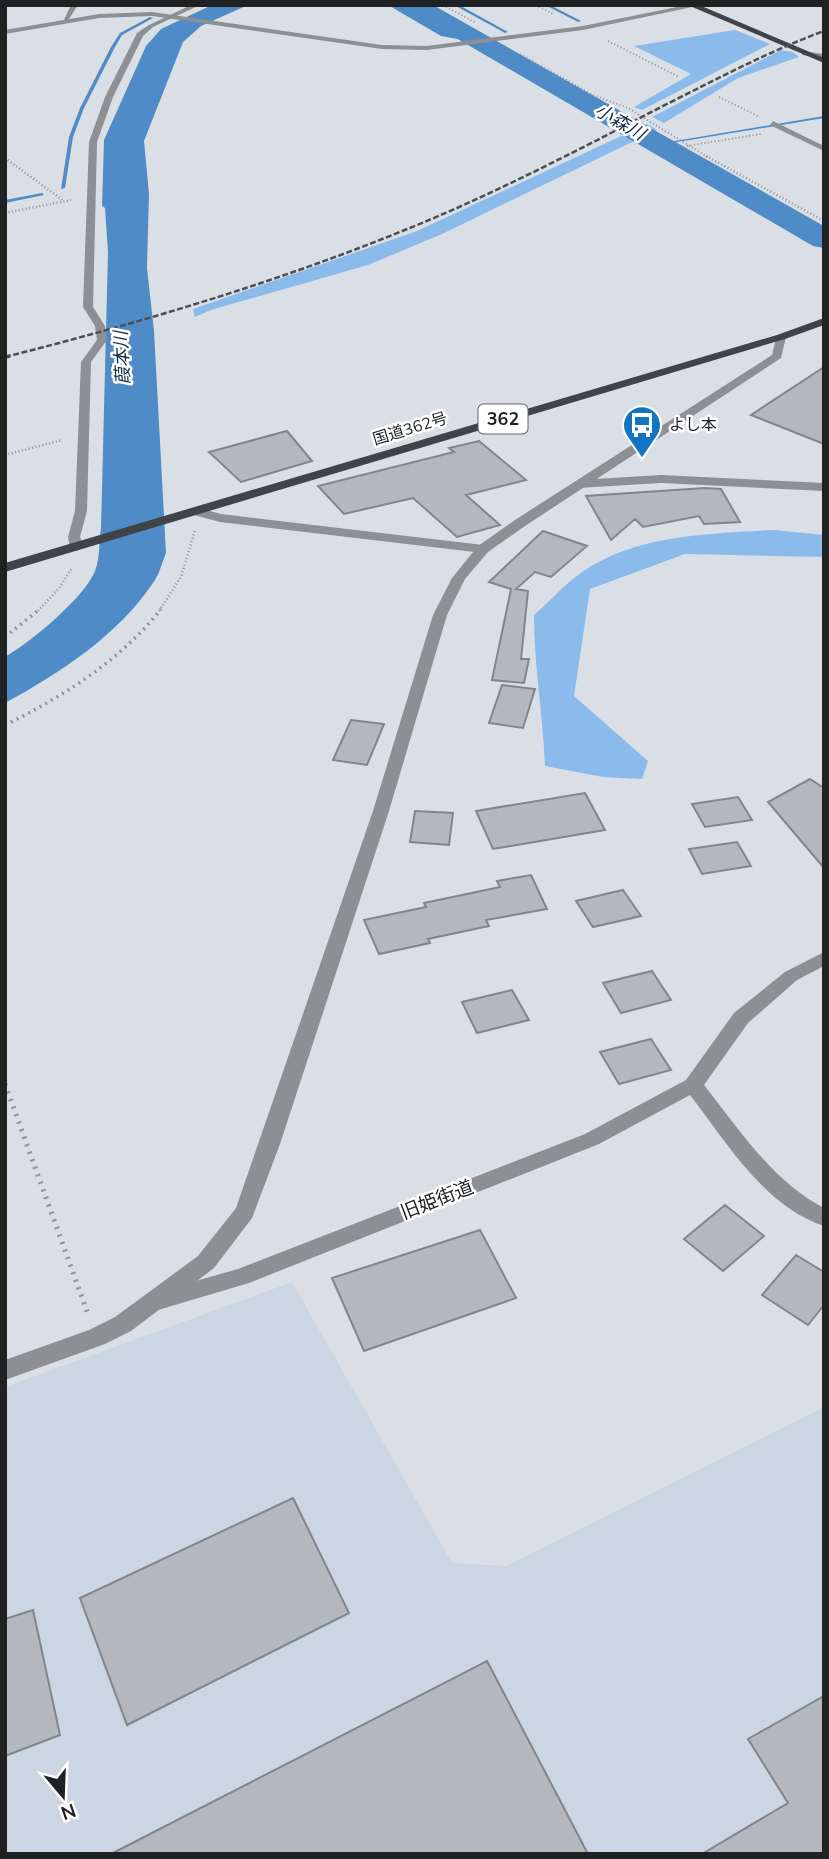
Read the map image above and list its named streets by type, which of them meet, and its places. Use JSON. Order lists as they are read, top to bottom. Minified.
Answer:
{"streets":{"highway":["362","国道362号"],"street":["旧姫街道"]},"water":["小森川","葭本川"],"places":{"bus stop":["よし本"]},"north":"bottom"}
